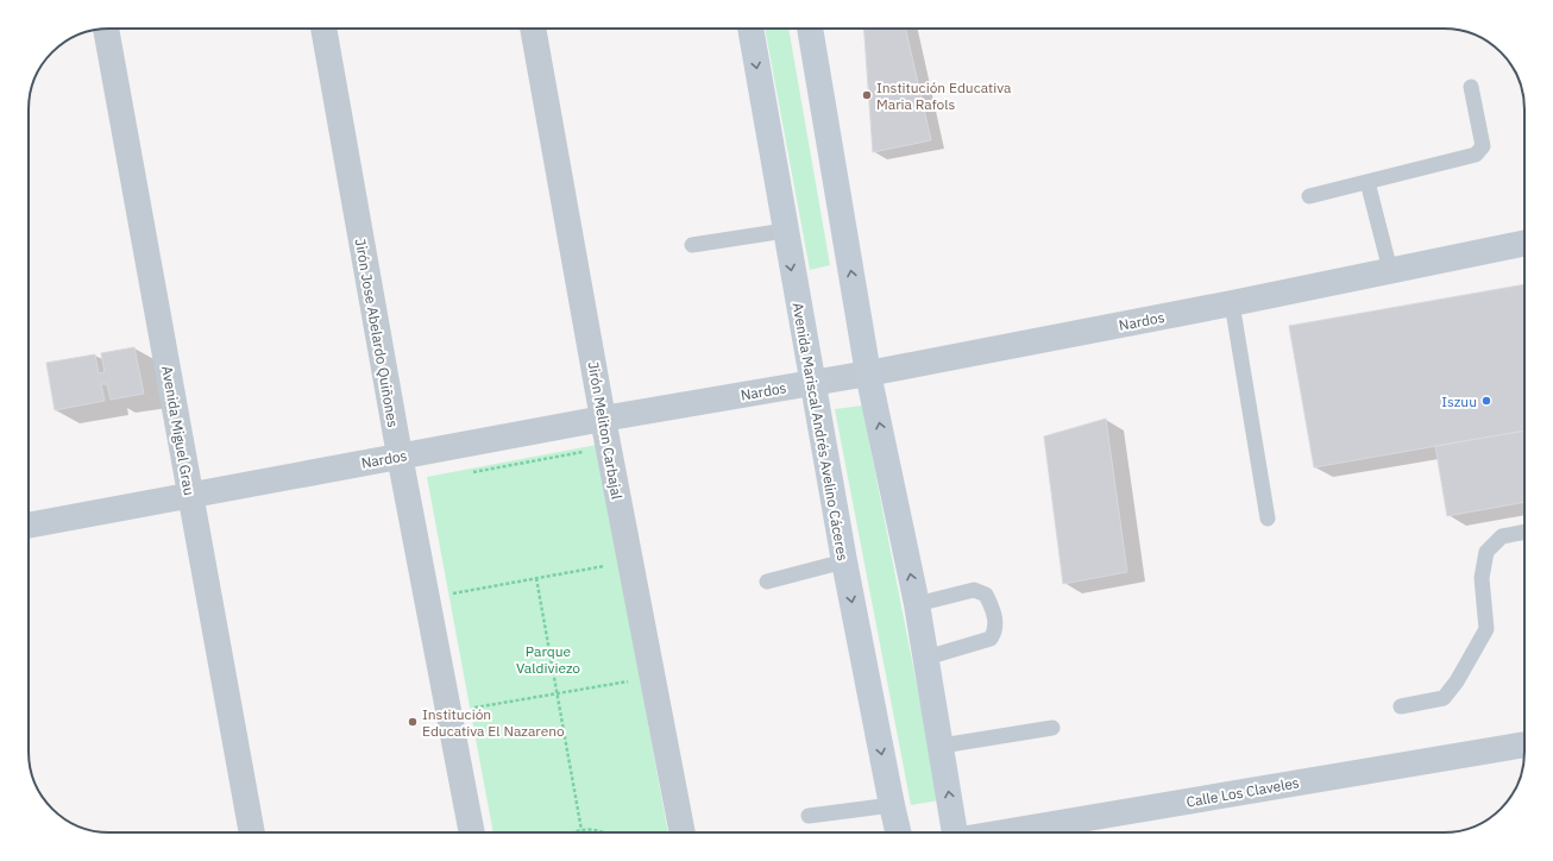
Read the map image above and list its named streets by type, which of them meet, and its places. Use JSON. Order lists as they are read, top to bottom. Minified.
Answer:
{"streets":{"street":["Nardos","Jirón Jose Abelardo Quiñones","Avenida Miguel Grau","Jirón Meliton Carbajal","Avenida Mariscal Andrés Avelino Cáceres","Calle Los Claveles"]},"crossings":[["Nardos","Jirón Jose Abelardo Quiñones"],["Nardos","Avenida Miguel Grau"],["Nardos","Jirón Meliton Carbajal"],["Nardos","Avenida Mariscal Andrés Avelino Cáceres"]],"parks":["Parque Valdiviezo"],"places":["Institución Educativa Maria Rafols","Iszuu","Institución Educativa El Nazareno"]}
